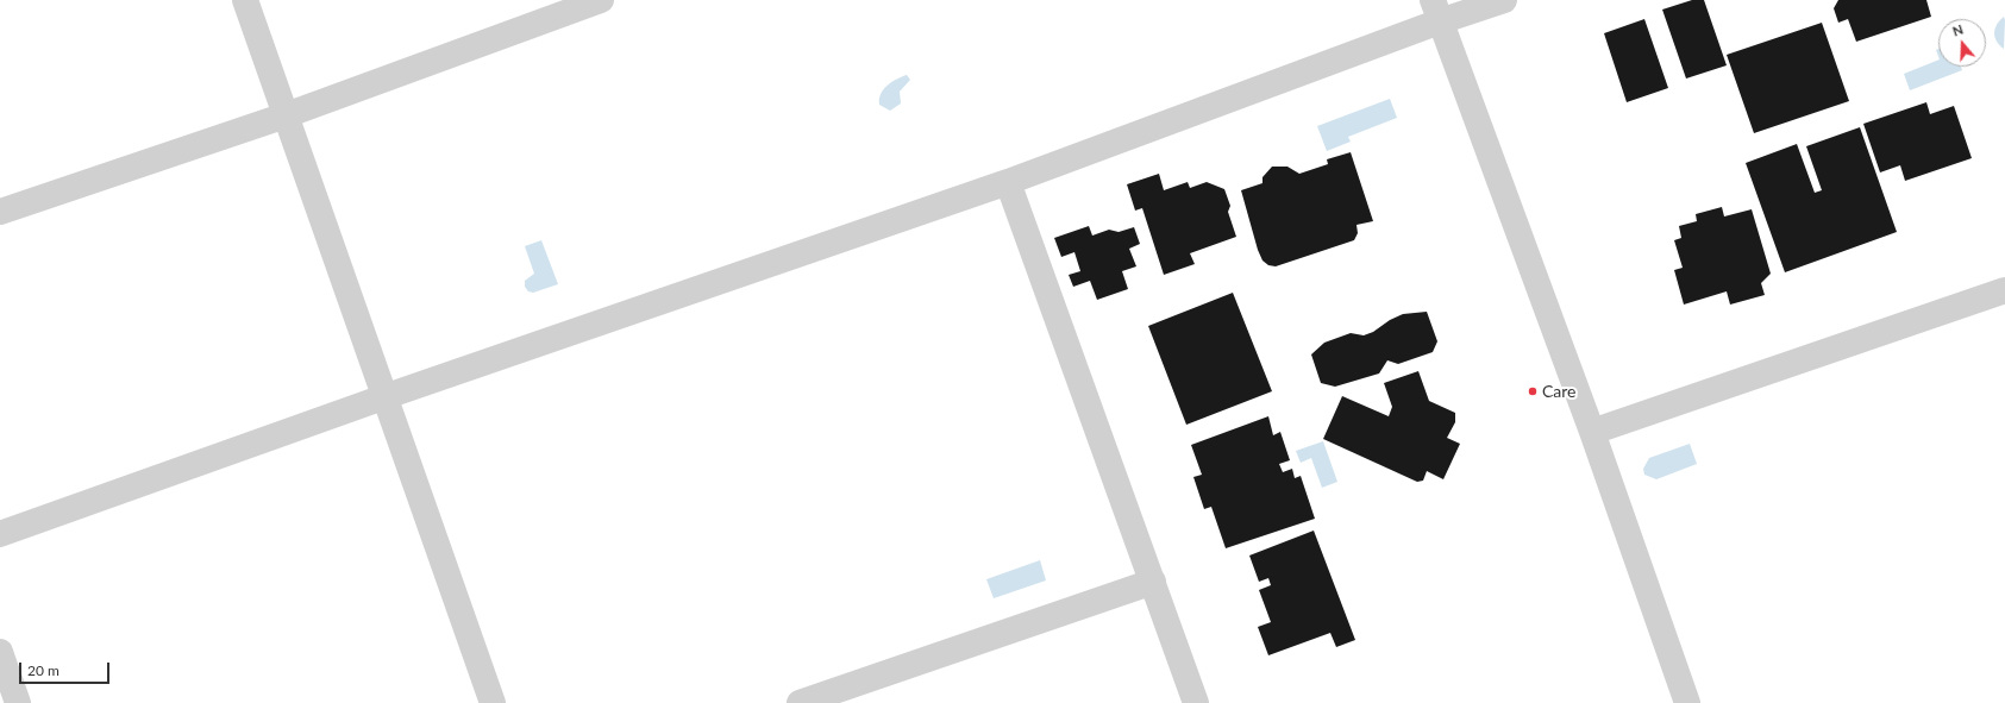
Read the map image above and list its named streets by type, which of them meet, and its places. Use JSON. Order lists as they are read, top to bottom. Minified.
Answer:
{"places":["Care"],"scale_bar":"20 m","north":"top"}
